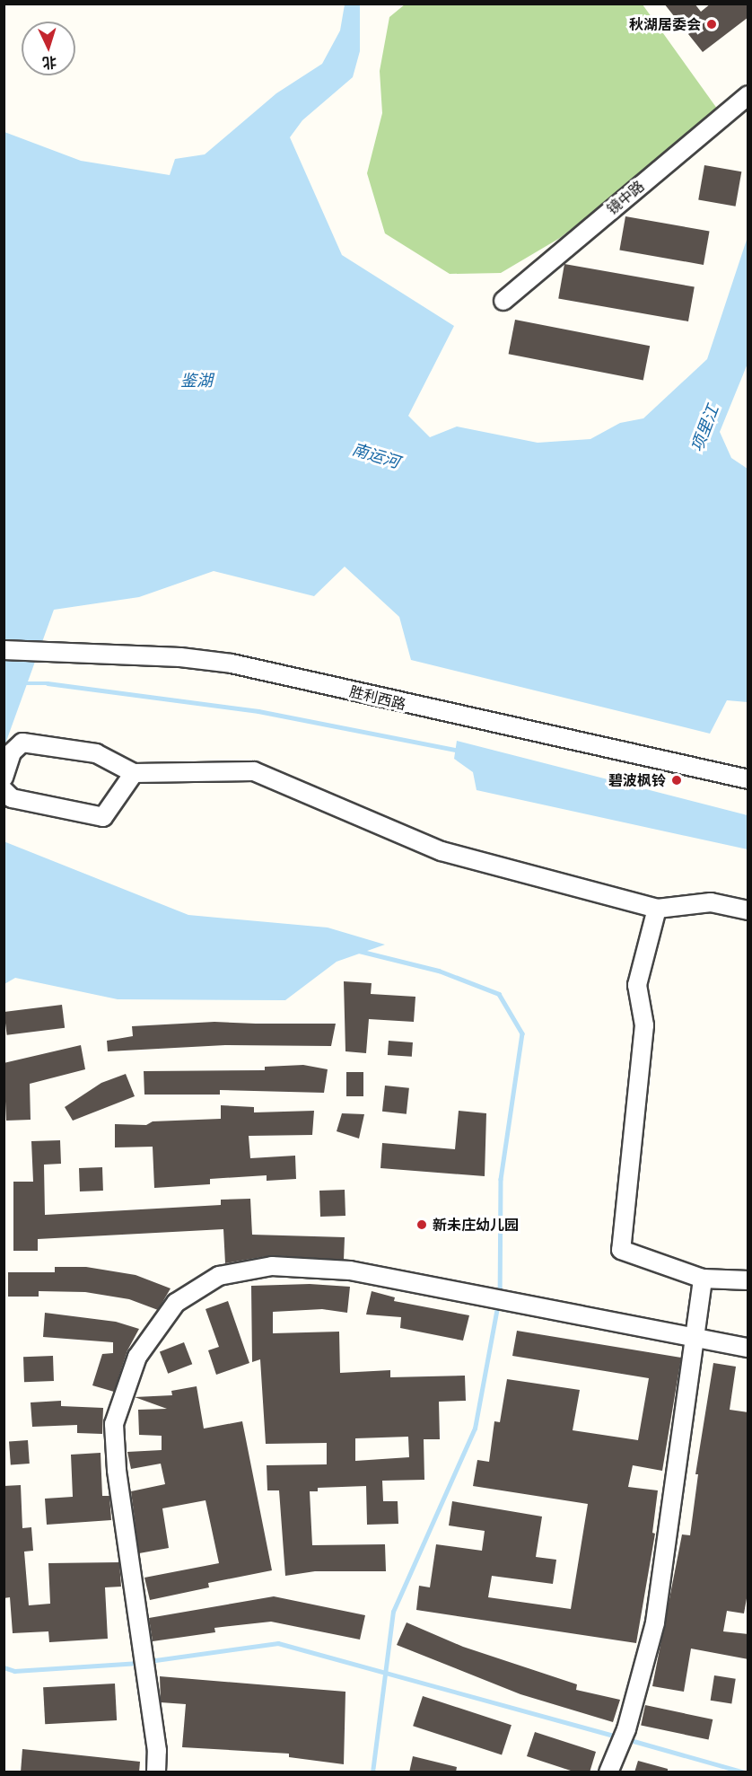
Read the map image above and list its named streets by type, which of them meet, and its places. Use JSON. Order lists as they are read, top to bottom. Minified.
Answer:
{"streets":{"street":["镜中路","胜利西路"]},"water":["鉴湖","项里江","南运河"],"places":["秋湖居委会","碧波枫铃","新未庄幼儿园"],"north":"bottom"}
